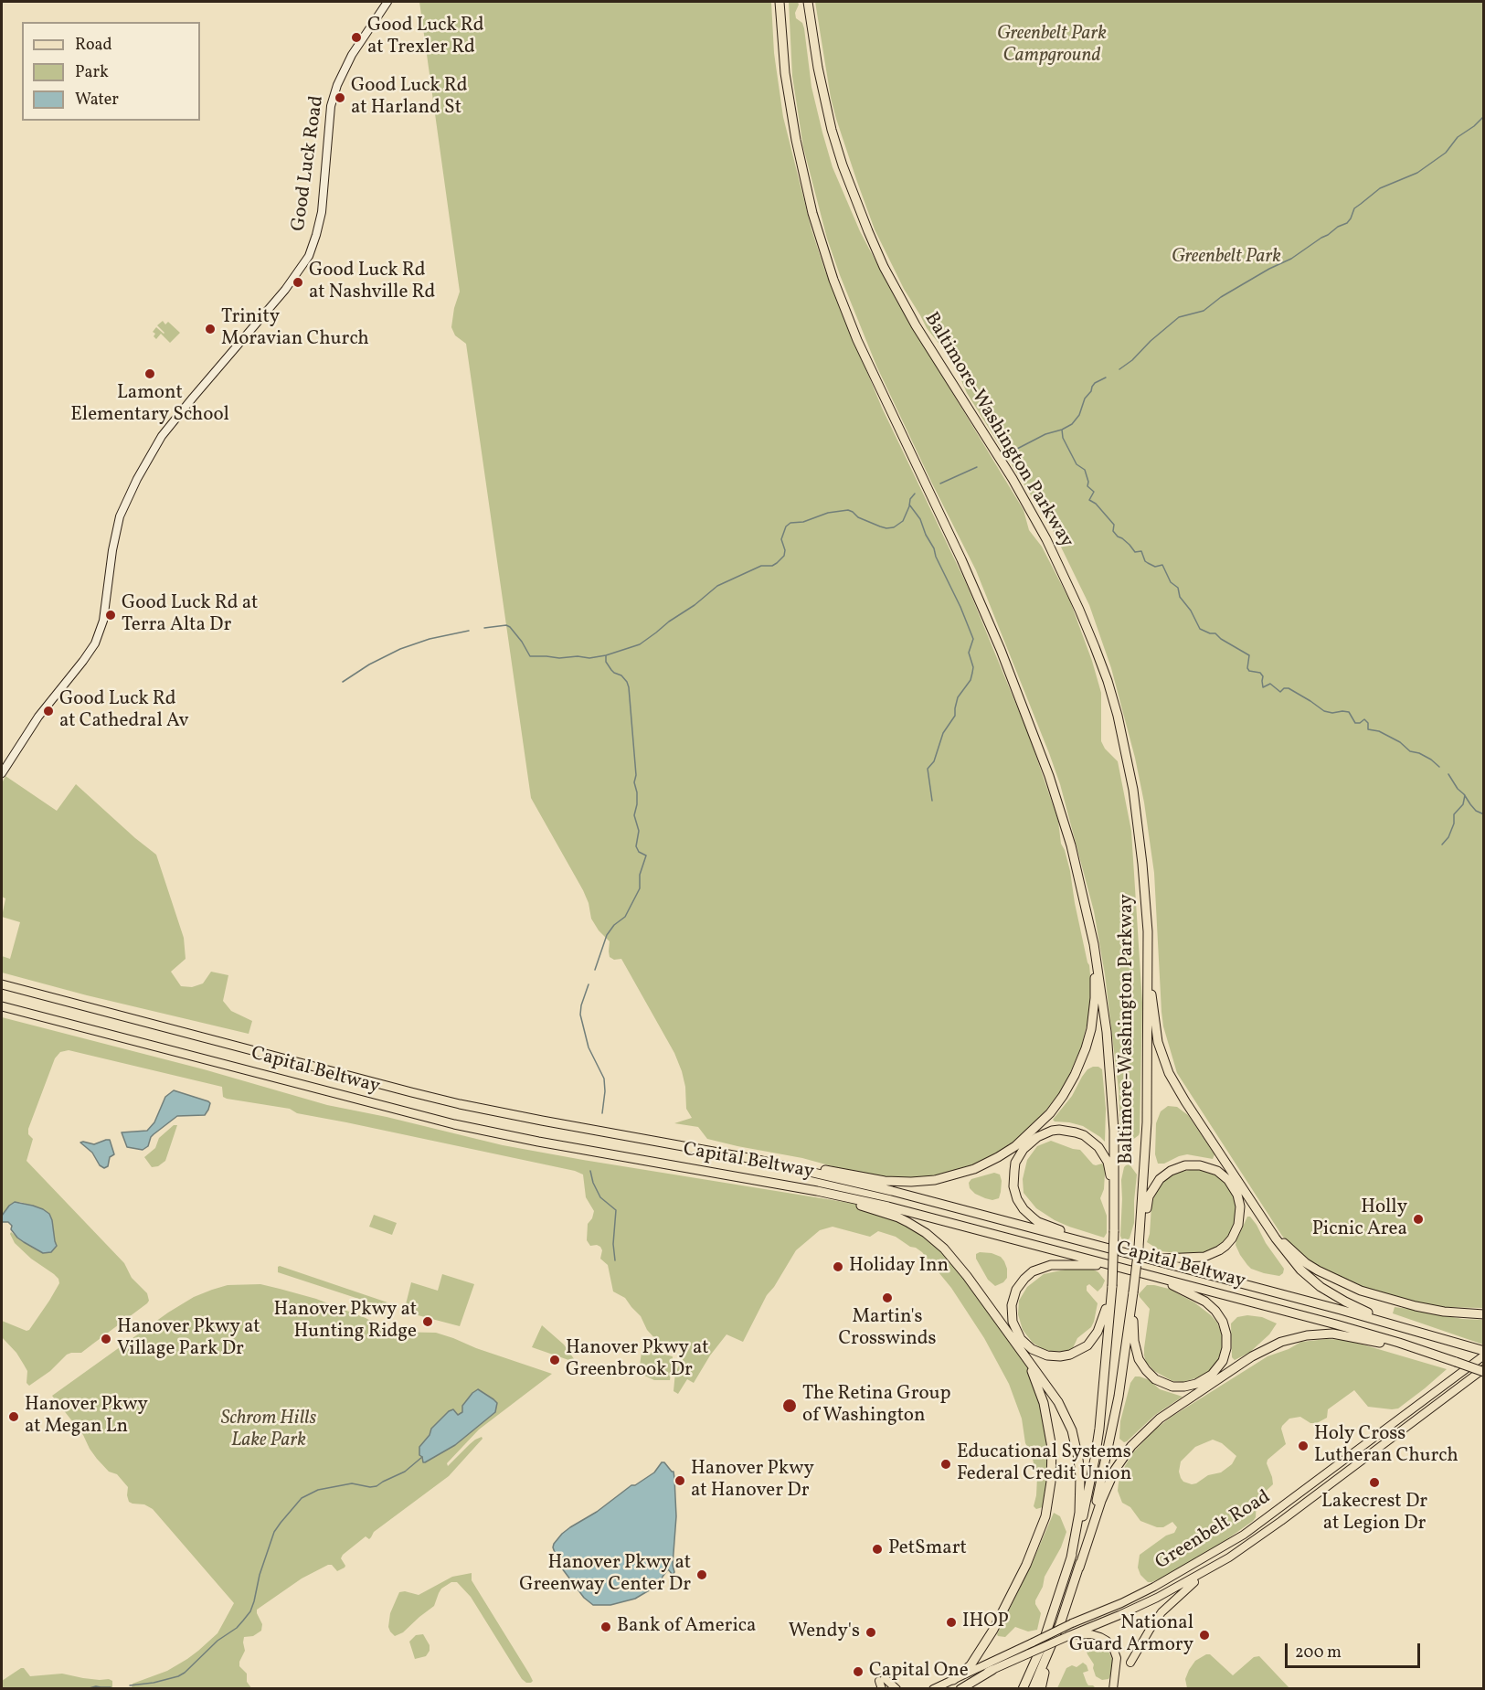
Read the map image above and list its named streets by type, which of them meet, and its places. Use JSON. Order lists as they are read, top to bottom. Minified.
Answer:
{"streets":{"highway":["Baltimore-Washington Parkway","Capital Beltway"],"main road":["Good Luck Road","Greenbelt Road"]},"crossings":[["Capital Beltway","Greenbelt Road"]],"parks":["Greenbelt Park Campground","Greenbelt Park","Schrom Hills Lake Park"],"places":["Good Luck Rd at Trexler Rd","Good Luck Rd at Harland St","Good Luck Rd at Nashville Rd","Trinity Moravian Church","Lamont Elementary School","Good Luck Rd at Terra Alta Dr","Good Luck Rd at Cathedral Av","Holly Picnic Area","Holiday Inn","Martin's Crosswinds","Hanover Pkwy at Hunting Ridge","Hanover Pkwy at Village Park Dr","Hanover Pkwy at Greenbrook Dr","The Retina Group of Washington","Hanover Pkwy at Megan Ln","Holy Cross Lutheran Church","Educational Systems Federal Credit Union","Hanover Pkwy at Hanover Dr","Lakecrest Dr at Legion Dr","PetSmart","Hanover Pkwy at Greenway Center Dr","IHOP","Bank of America","Wendy's","National Guard Armory","Capital One"],"legend":["Road","Park","Water"],"scale_bar":"200 m"}
